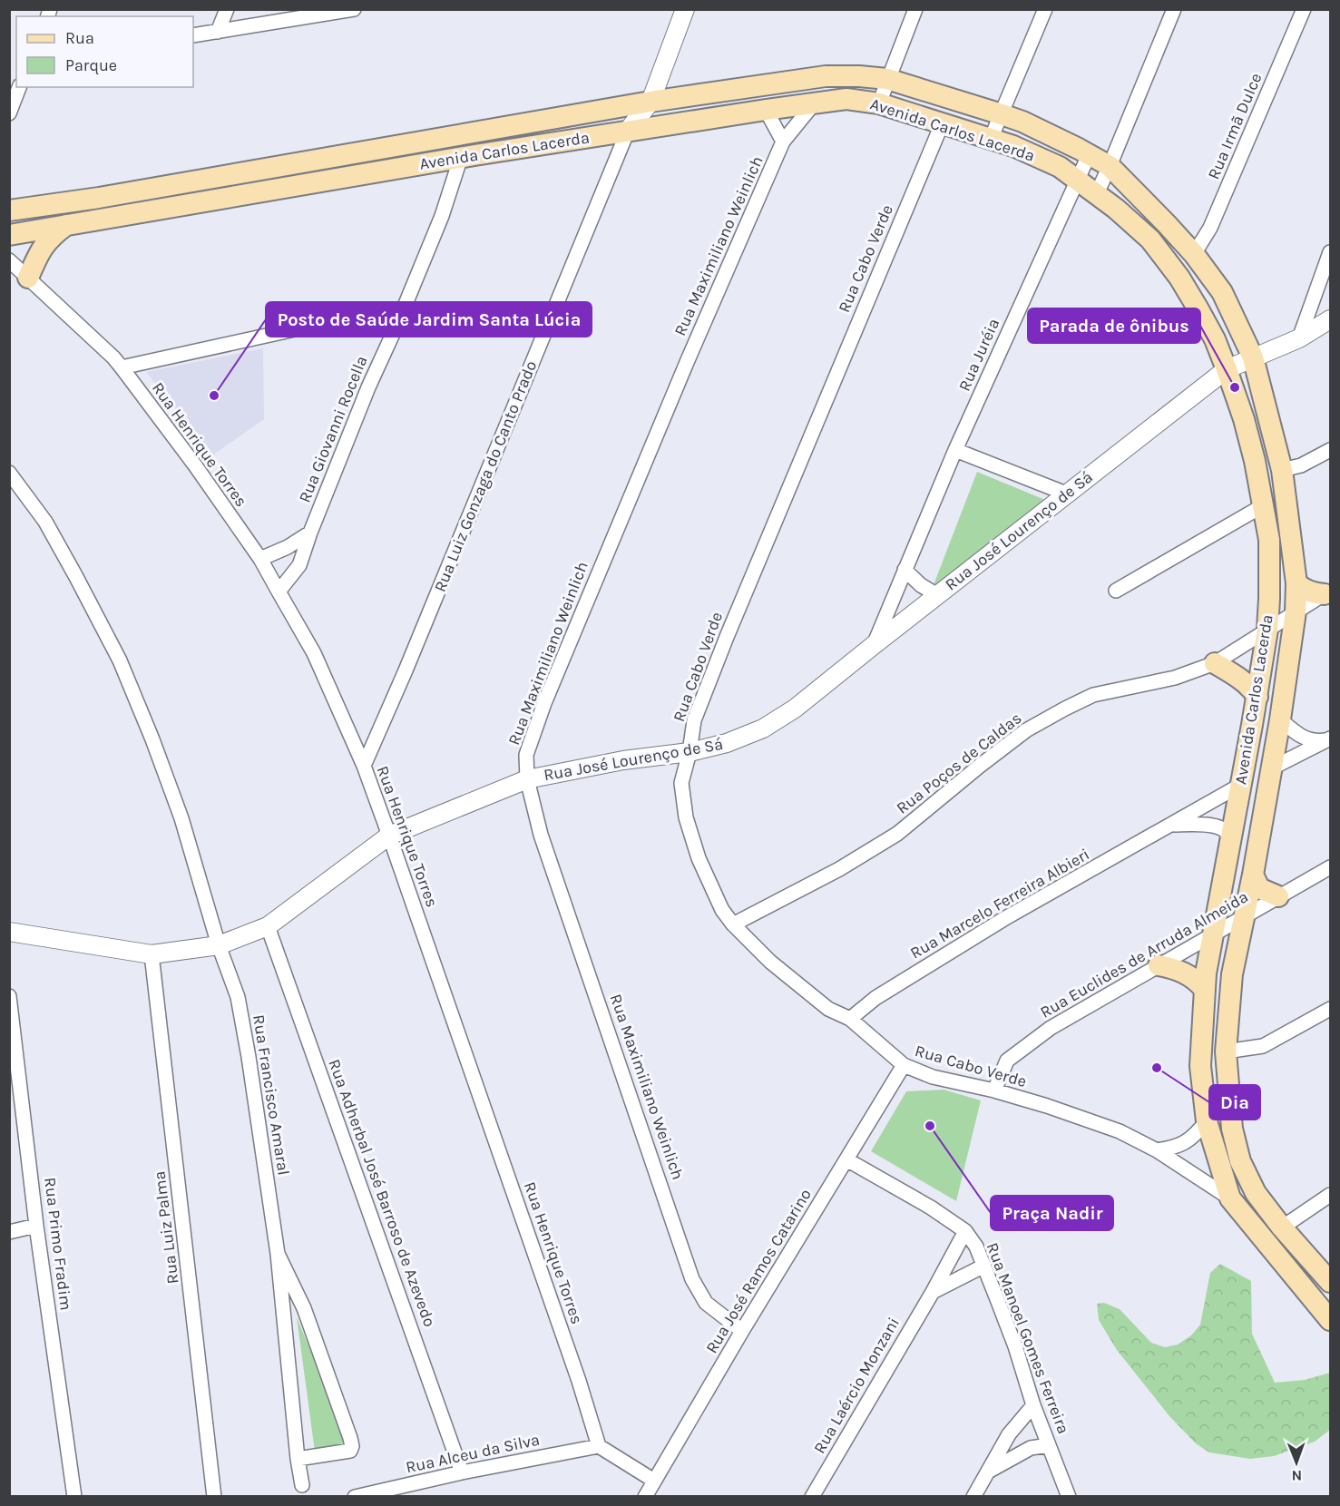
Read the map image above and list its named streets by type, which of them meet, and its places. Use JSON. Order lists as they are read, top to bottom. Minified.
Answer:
{"streets":{"main road":["Avenida Carlos Lacerda"],"street":["Rua Irmã Dulce","Rua Maximiliano Weinlich","Rua Cabo Verde","Rua Juréia","Rua Giovanni Rocella","Rua Henrique Torres","Rua Luiz Gonzaga do Canto Prado","Rua José Lourenço de Sá","Rua Poços de Caldas","Rua Marcelo Ferreira Albieri","Rua Euclides de Arruda Almeida","Rua Francisco Amaral","Rua Adherbal José Barroso de Azevedo","Rua Luiz Palma","Rua Primo Fradim","Rua José Ramos Catarino","Rua Manoel Gomes Ferreira","Rua Laércio Monzani","Rua Alceu da Silva"]},"crossings":[["Rua Irmã Dulce","Avenida Carlos Lacerda"],["Avenida Carlos Lacerda","Rua Maximiliano Weinlich"],["Avenida Carlos Lacerda","Rua Cabo Verde"],["Avenida Carlos Lacerda","Rua Juréia"],["Avenida Carlos Lacerda","Rua Giovanni Rocella"],["Avenida Carlos Lacerda","Rua Luiz Gonzaga do Canto Prado"],["Avenida Carlos Lacerda","Rua José Lourenço de Sá"],["Avenida Carlos Lacerda","Rua Poços de Caldas"],["Avenida Carlos Lacerda","Rua Marcelo Ferreira Albieri"],["Avenida Carlos Lacerda","Rua Euclides de Arruda Almeida"],["Rua Maximiliano Weinlich","Rua José Lourenço de Sá"],["Rua Maximiliano Weinlich","Rua José Ramos Catarino"],["Rua Cabo Verde","Rua José Lourenço de Sá"],["Rua Cabo Verde","Rua Poços de Caldas"],["Rua Cabo Verde","Rua Marcelo Ferreira Albieri"],["Rua Cabo Verde","Rua Euclides de Arruda Almeida"],["Rua Cabo Verde","Rua José Ramos Catarino"],["Rua Juréia","Rua José Lourenço de Sá"],["Rua Giovanni Rocella","Rua Henrique Torres"],["Rua Henrique Torres","Rua Luiz Gonzaga do Canto Prado"],["Rua Henrique Torres","Rua José Lourenço de Sá"],["Rua Henrique Torres","Rua Alceu da Silva"],["Rua José Lourenço de Sá","Rua Francisco Amaral"],["Rua José Lourenço de Sá","Rua Adherbal José Barroso de Azevedo"],["Rua José Lourenço de Sá","Rua Luiz Palma"],["Rua Adherbal José Barroso de Azevedo","Rua Alceu da Silva"],["Rua José Ramos Catarino","Rua Manoel Gomes Ferreira"],["Rua Manoel Gomes Ferreira","Rua Laércio Monzani"]],"places":["Parada de ônibus","Posto de Saúde Jardim Santa Lúcia","Dia","Praça Nadir"],"legend":["Rua","Parque"],"north":"bottom"}
